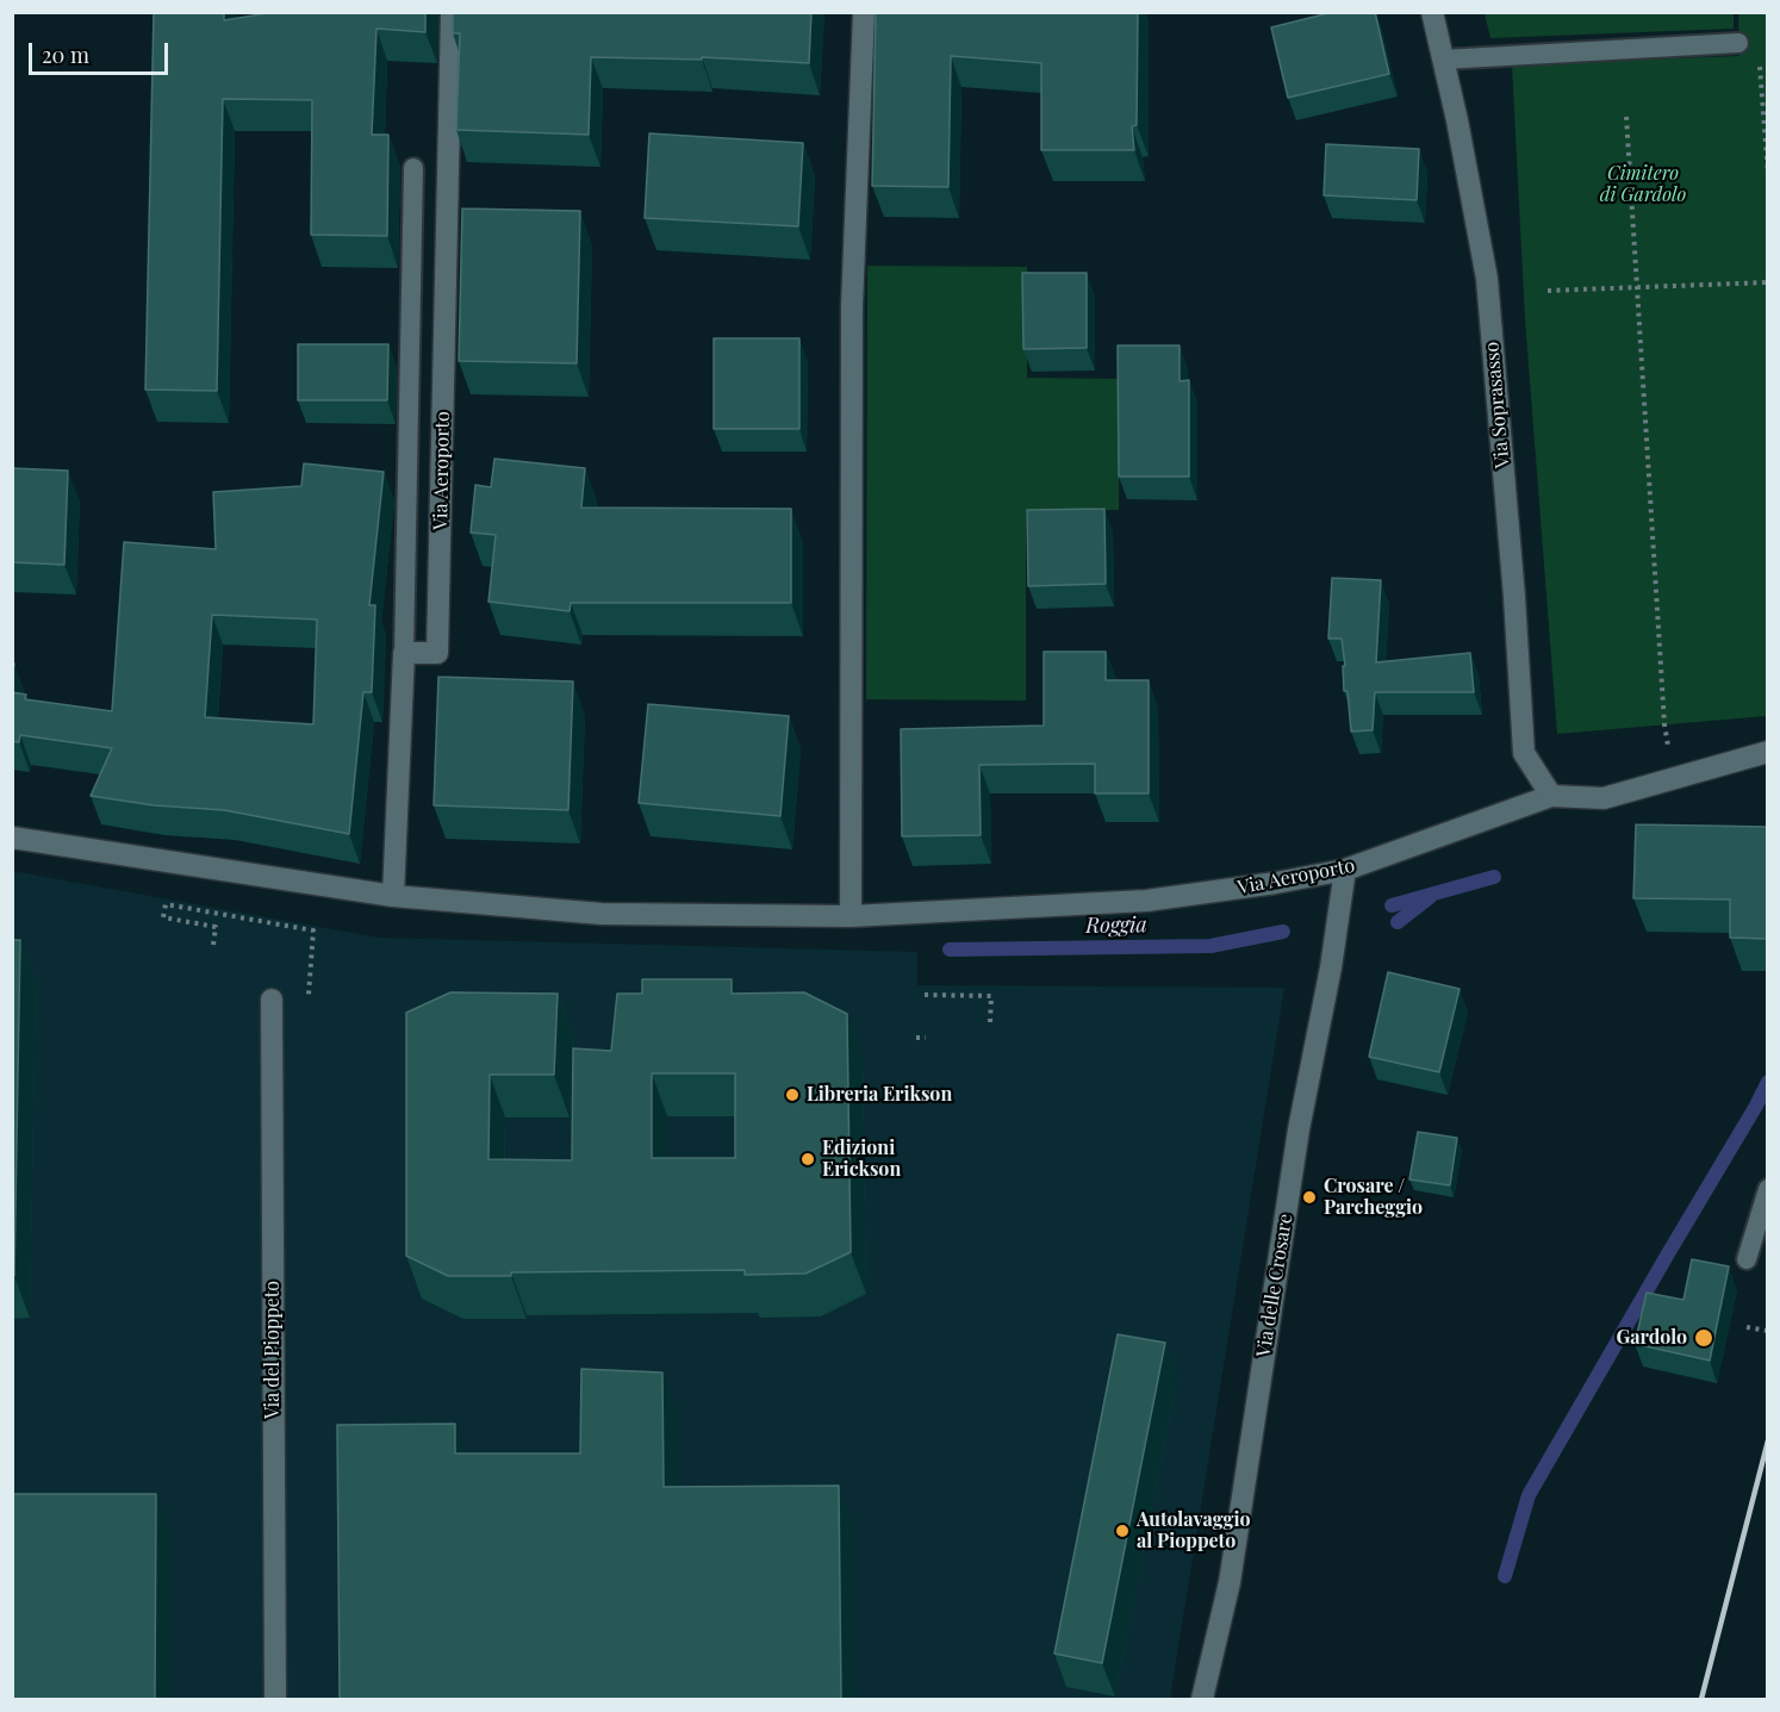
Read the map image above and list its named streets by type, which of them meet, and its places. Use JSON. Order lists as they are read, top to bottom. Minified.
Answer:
{"streets":{"street":["Via Soprasasso","Via Aeroporto","Via delle Crosare","Via del Pioppeto"]},"crossings":[["Via Soprasasso","Via Aeroporto"],["Via Aeroporto","Via delle Crosare"]],"water":["Roggia"],"parks":["Cimitero di Gardolo"],"places":["Libreria Erikson","Edizioni Erickson","Crosare / Parcheggio","Gardolo","Autolavaggio al Pioppeto"],"scale_bar":"20 m"}
